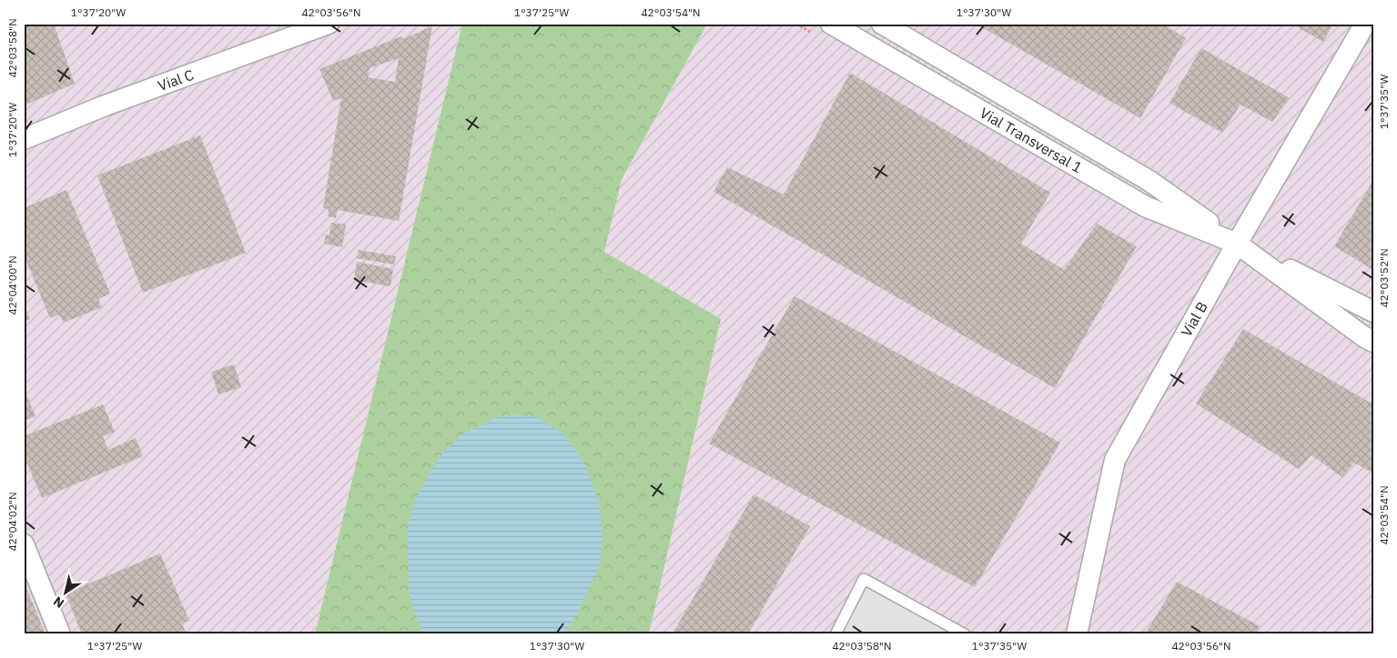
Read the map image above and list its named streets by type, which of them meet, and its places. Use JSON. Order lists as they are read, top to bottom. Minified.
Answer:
{"streets":{"street":["Vial C","Vial Transversal 1","Vial B"]},"crossings":[["Vial Transversal 1","Vial B"]],"north":"bottom left","coordinates":["1°37'20\"W","42°03'56\"N","1°37'25\"W","42°03'54\"N","1°37'30\"W","42°03'58\"N","1°37'35\"W","42°03'52\"N","42°04'00\"N","42°04'02\"N"]}
